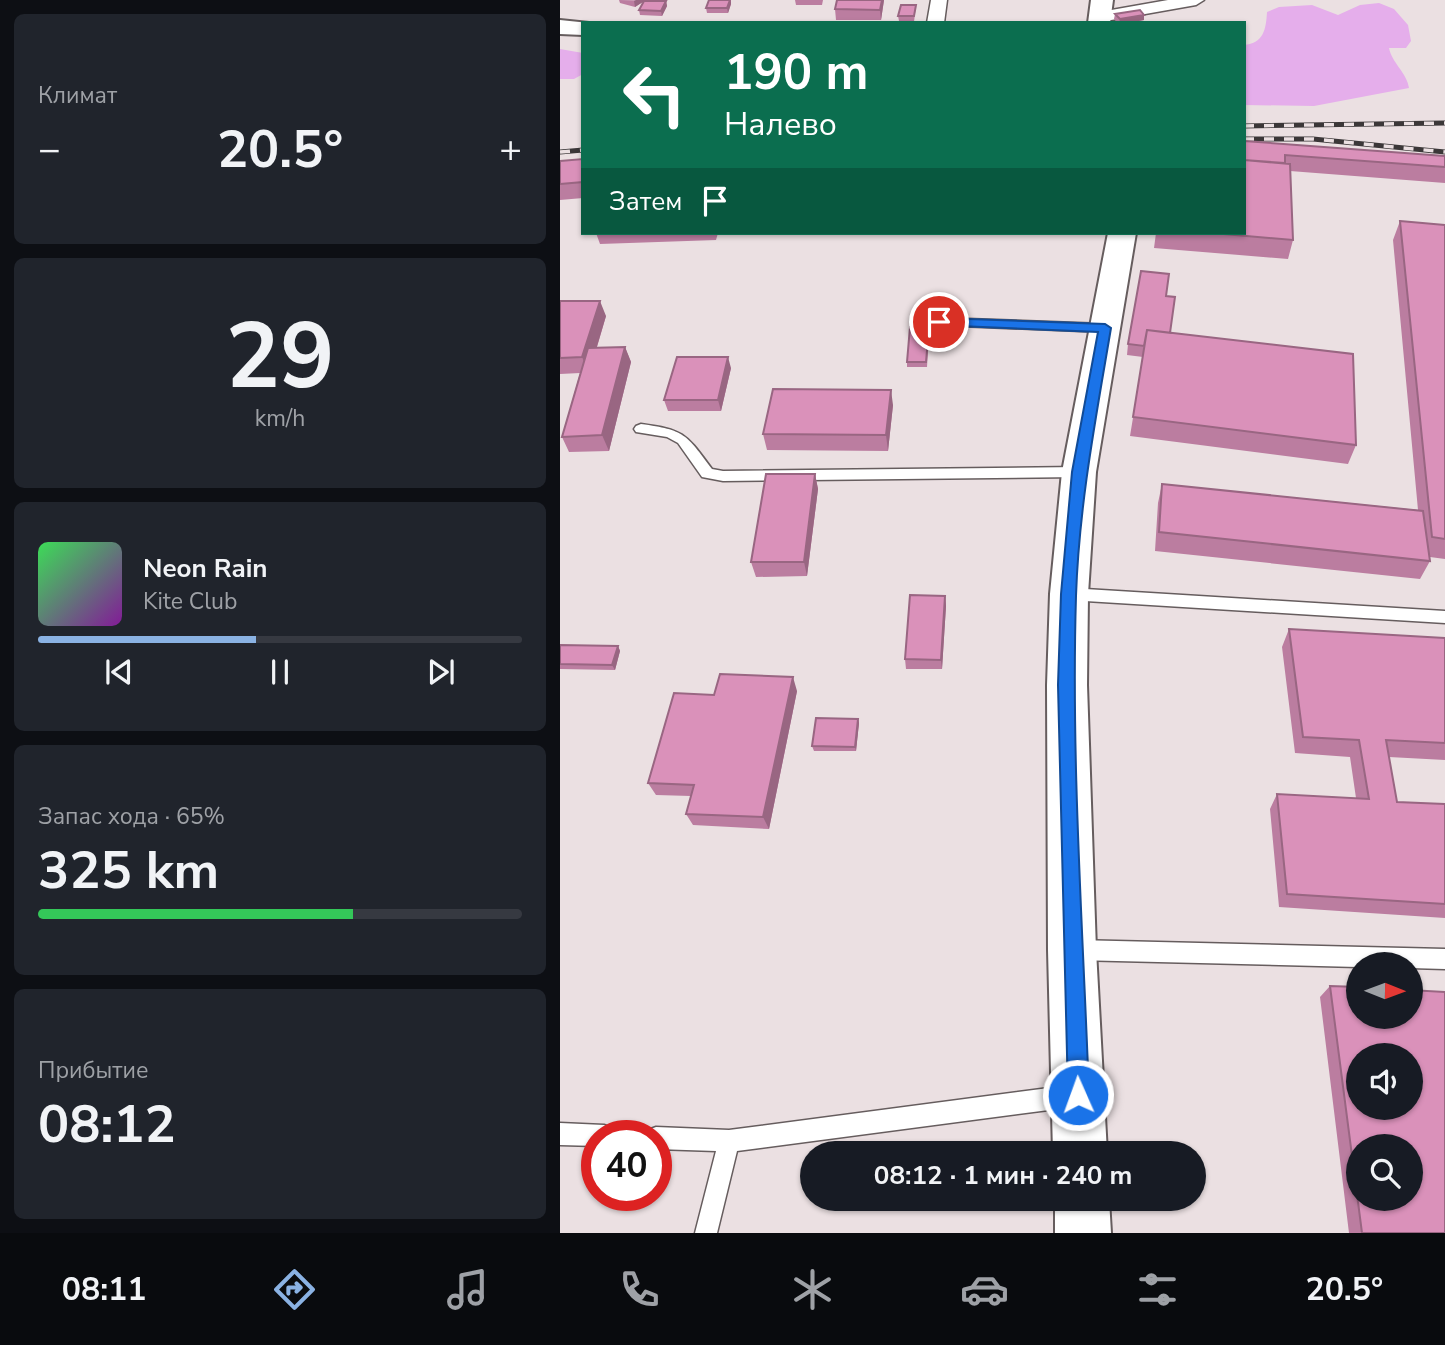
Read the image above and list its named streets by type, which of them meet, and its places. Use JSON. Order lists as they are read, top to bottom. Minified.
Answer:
{"north":"right","page":{"tile":["Климат",["29","km/h"],["Запас хода · 65%","325 km"],["Прибытие","08:12"]],"turn":["190 m","Налево"],"heat":["−","20.5°","+"],"then":"Затем","song":["Neon Rain","Kite Club"],"limit":"40","trip":"08:12 · 1 мин · 240 m","tabs":["08:11","20.5°"]}}
